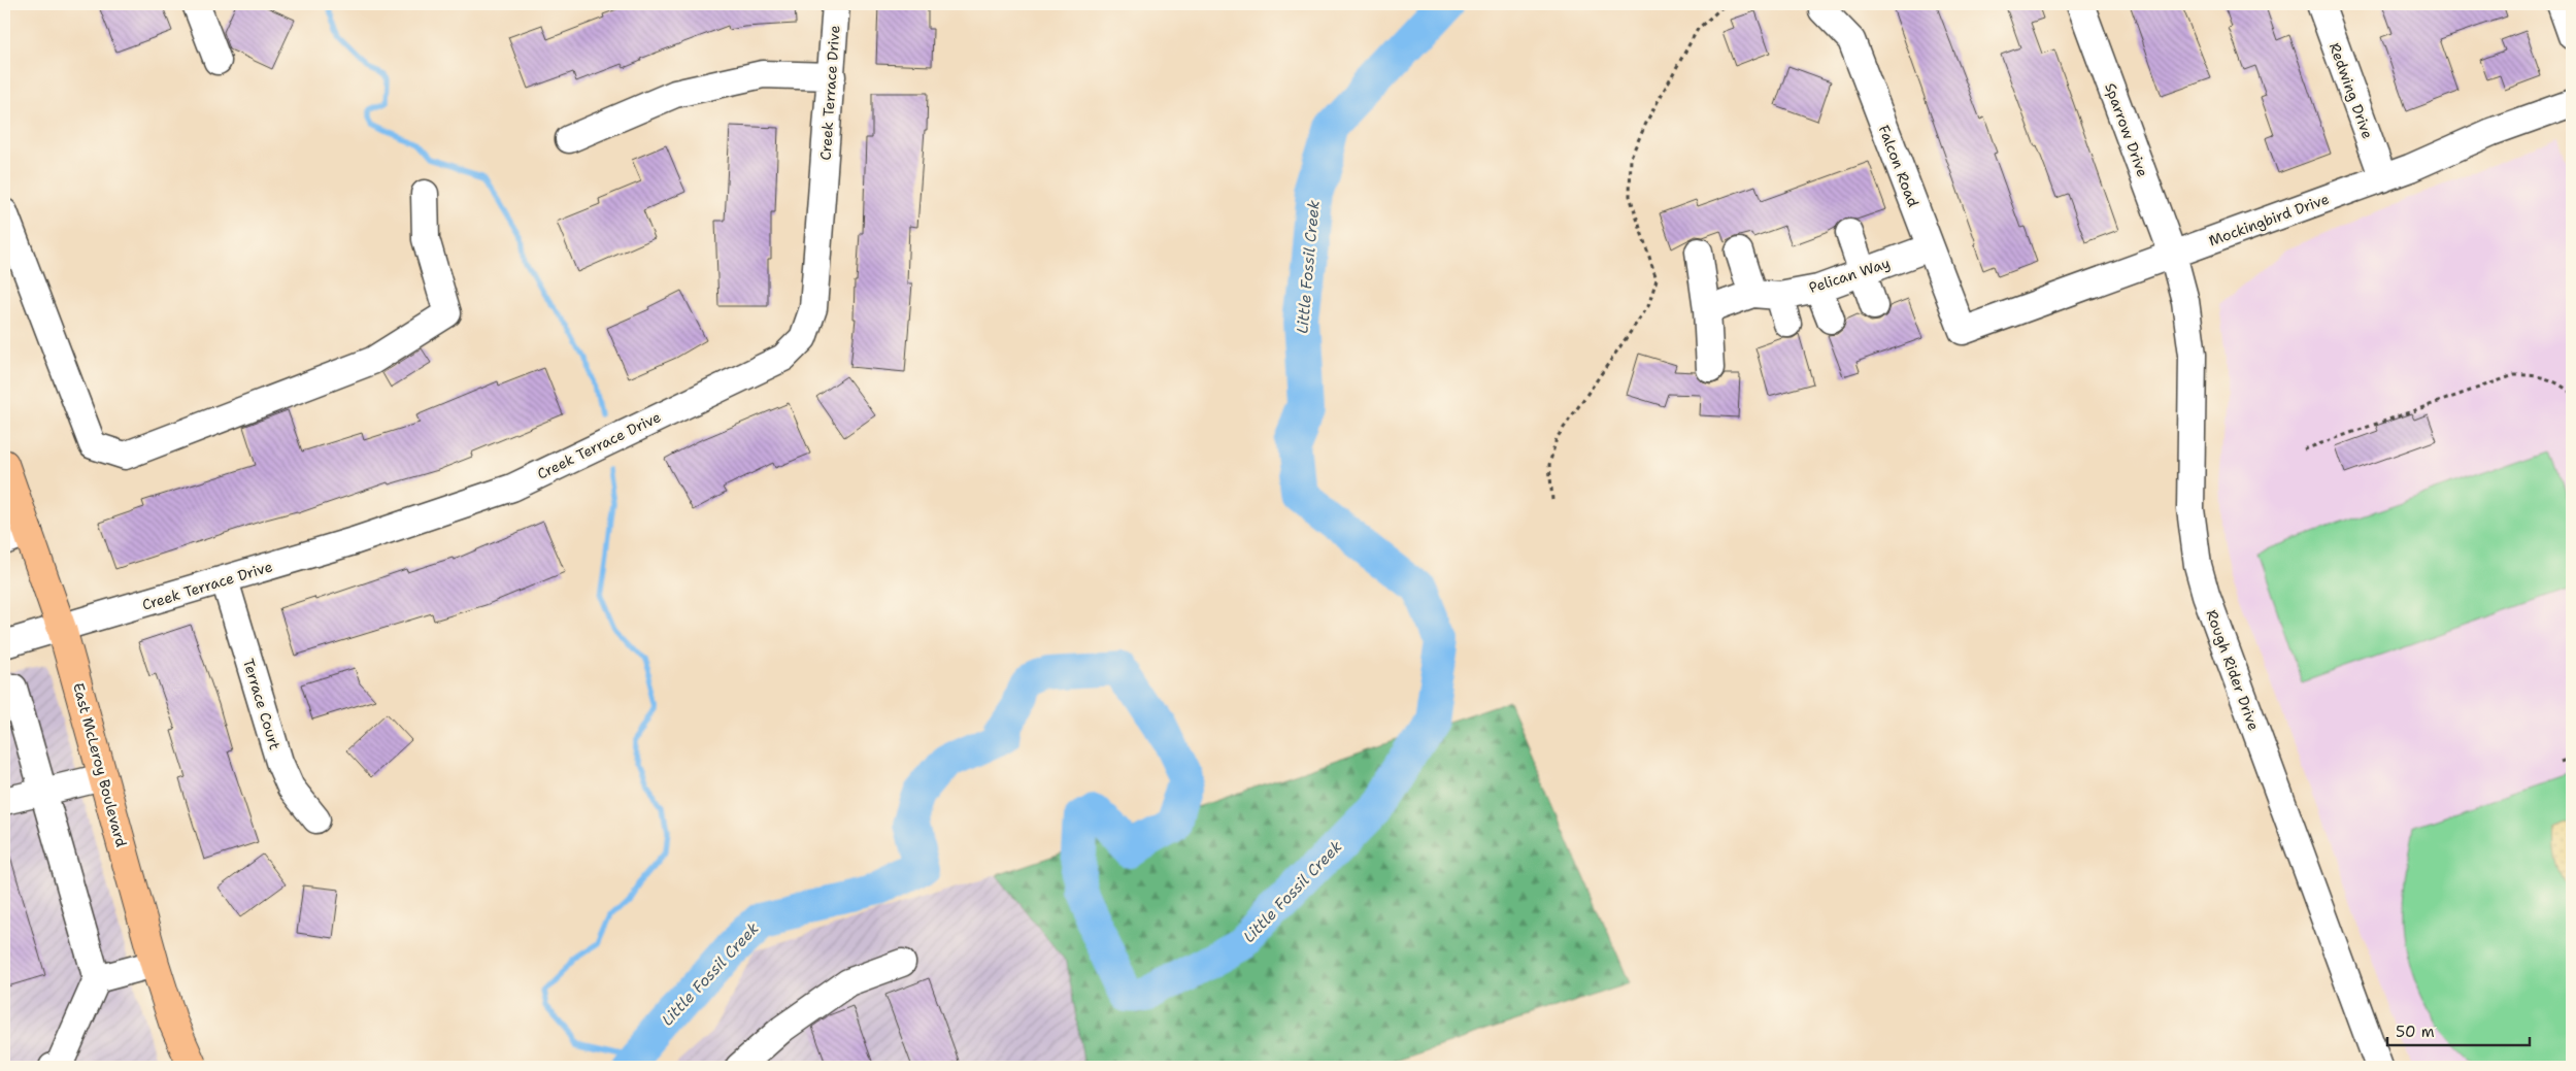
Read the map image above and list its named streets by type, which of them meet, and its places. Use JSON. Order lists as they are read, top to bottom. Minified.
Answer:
{"streets":{"main road":["East McLeroy Boulevard"],"street":["Redwing Drive","Creek Terrace Drive","Sparrow Drive","Falcon Road","Mockingbird Drive","Pelican Way","Rough Rider Drive","Terrace Court"]},"crossings":[["Redwing Drive","Mockingbird Drive"],["Creek Terrace Drive","Terrace Court"],["Creek Terrace Drive","East McLeroy Boulevard"],["Sparrow Drive","Mockingbird Drive"],["Sparrow Drive","Rough Rider Drive"],["Falcon Road","Mockingbird Drive"],["Falcon Road","Pelican Way"],["Mockingbird Drive","Rough Rider Drive"]],"water":["Little Fossil Creek"],"scale_bar":"50 m"}
